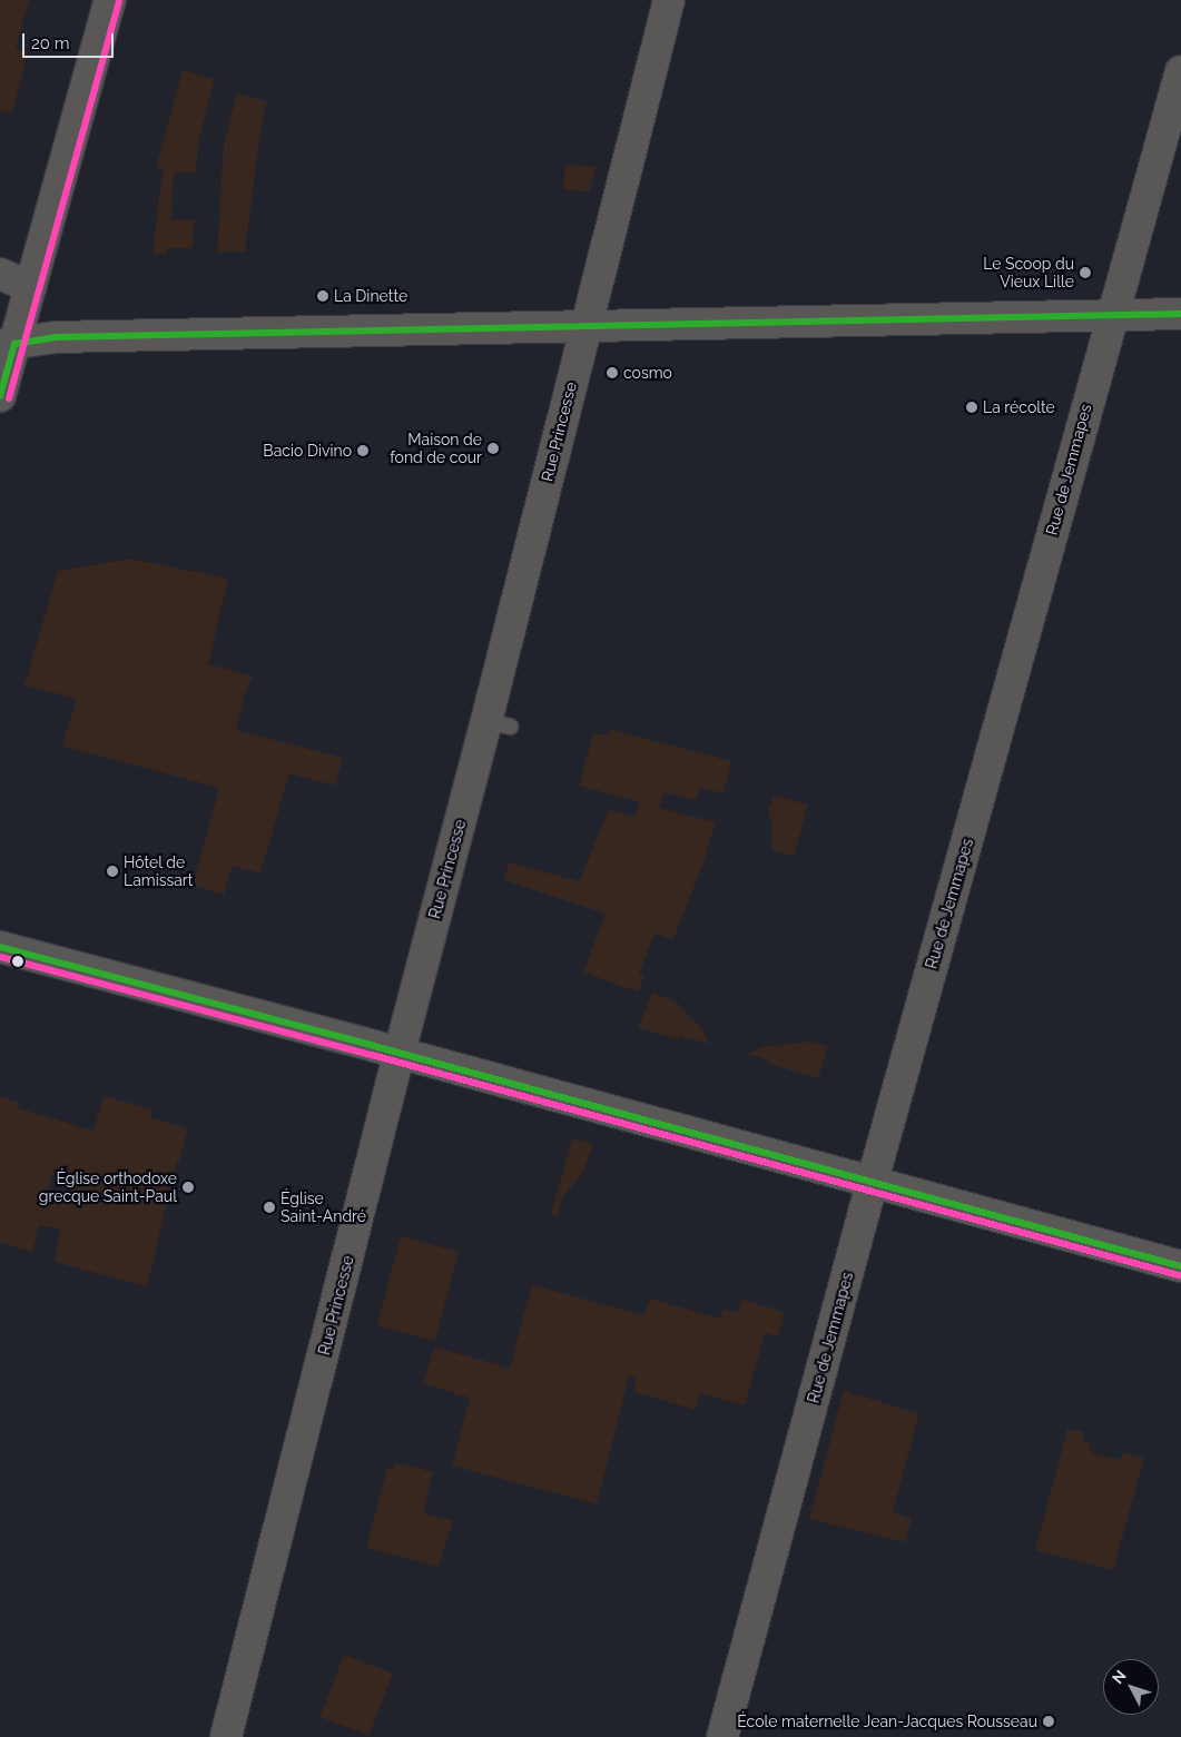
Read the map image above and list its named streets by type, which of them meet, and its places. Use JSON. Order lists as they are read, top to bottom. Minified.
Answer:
{"streets":{"street":["Rue Princesse","Rue de Jemmapes"]},"places":["Le Scoop du Vieux Lille","La Dinette","cosmo","La récolte","Maison de fond de cour","Bacio Divino","Hôtel de Lamissart","Église orthodoxe grecque Saint-Paul","Église Saint-André","École maternelle Jean-Jacques Rousseau"],"scale_bar":"20 m","north":"top left"}
